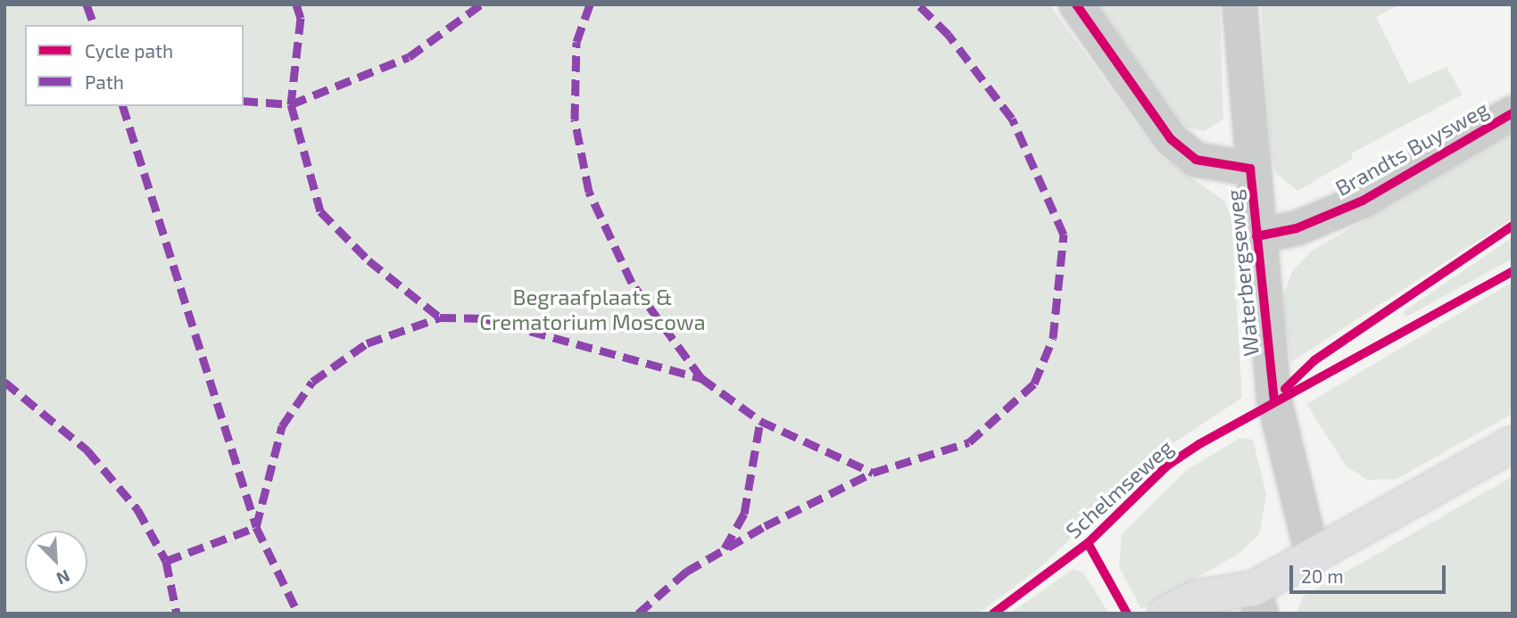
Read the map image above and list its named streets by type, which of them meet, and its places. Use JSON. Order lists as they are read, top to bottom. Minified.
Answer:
{"streets":{"street":["Brandts Buysweg","Waterbergseweg"],"cycle path":["Schelmseweg"]},"crossings":[["Brandts Buysweg","Waterbergseweg"]],"parks":["Begraafplaats & Crematorium Moscowa"],"legend":["Cycle path","Path"],"scale_bar":"20 m","north":"bottom right"}
